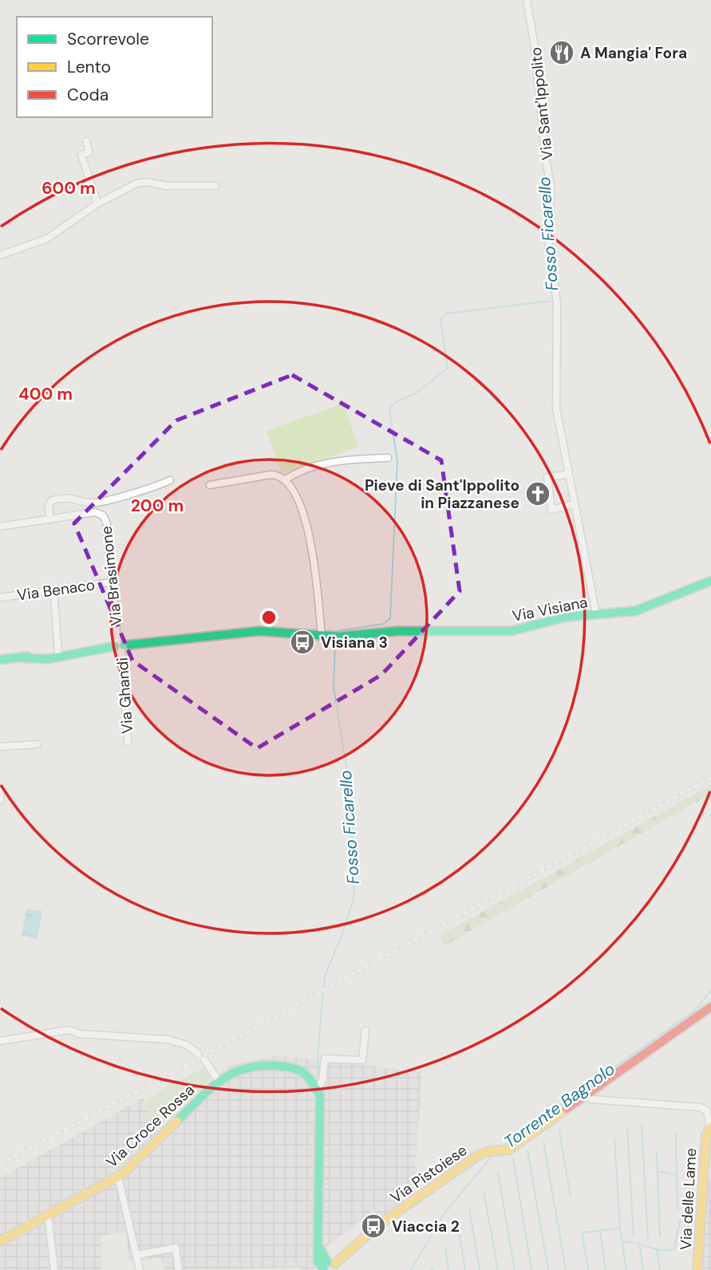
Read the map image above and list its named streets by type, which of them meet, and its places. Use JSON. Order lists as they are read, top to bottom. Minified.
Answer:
{"streets":{"street":["Via Sant'Ippolito","Via Brasimone","Via Benaco","Via Visiana","Via Ghandi","Via Croce Rossa","Via Pistoiese","Via delle Lame"]},"crossings":[["Via Brasimone","Via Benaco"],["Via Brasimone","Via Visiana"],["Via Brasimone","Via Ghandi"],["Via Visiana","Via Ghandi"]],"water":["Fosso Ficarello","Torrente Bagnolo"],"places":{"restaurant":["A Mangia' Fora"],"church":["Pieve di Sant'Ippolito in Piazzanese"],"bus stop":["Visiana 3","Viaccia 2"]},"legend":["Scorrevole","Lento","Coda"],"rings":["600 m","400 m","200 m"]}
